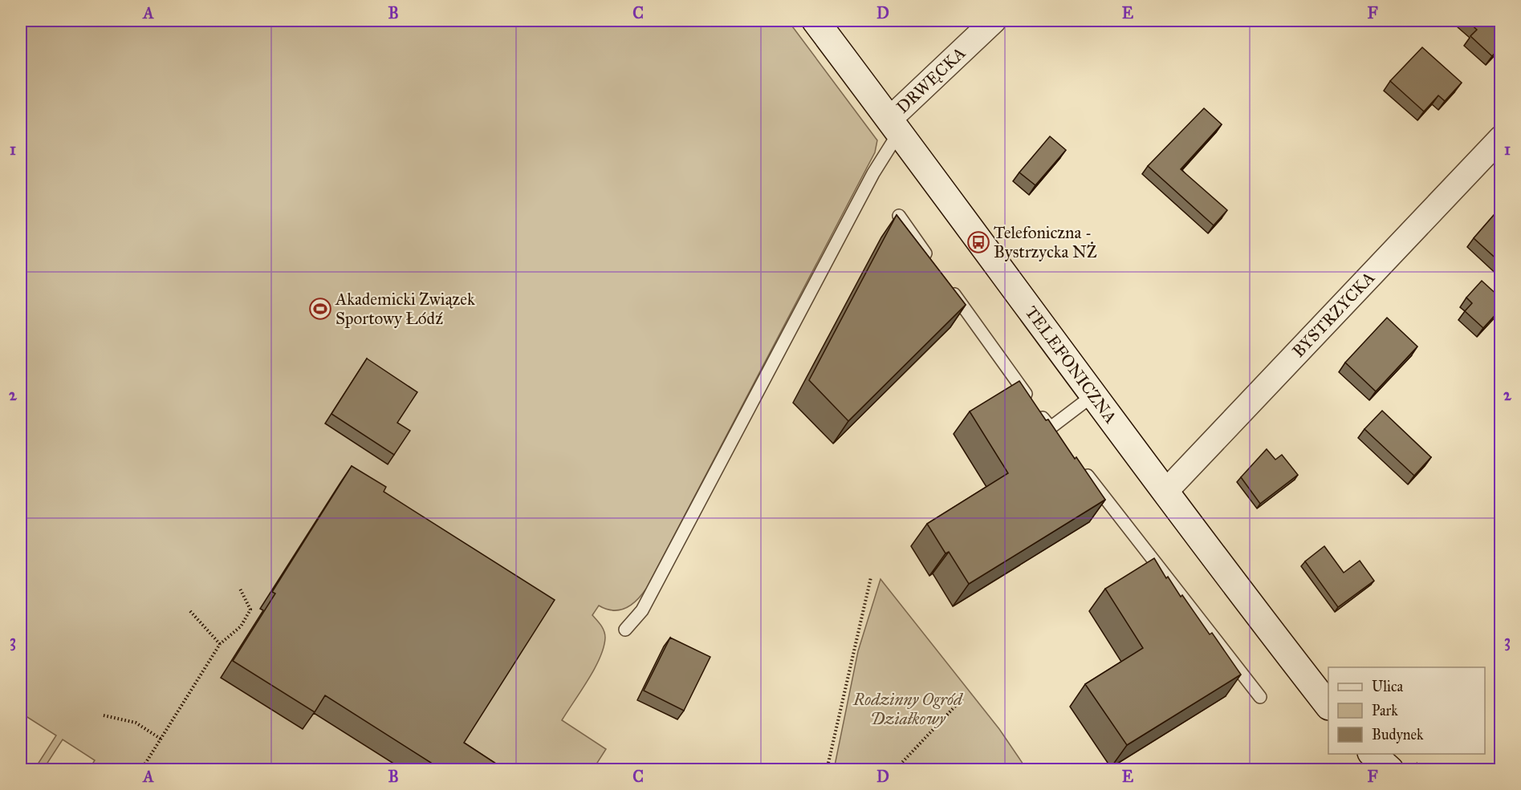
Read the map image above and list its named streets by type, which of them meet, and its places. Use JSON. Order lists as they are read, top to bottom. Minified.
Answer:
{"streets":{"street":["DRWĘCKA","BYSTRZYCKA","TELEFONICZNA"]},"crossings":[["DRWĘCKA","TELEFONICZNA"],["BYSTRZYCKA","TELEFONICZNA"]],"parks":["Rodzinny Ogród Działkowy"],"places":{"bus stop":["Telefoniczna - Bystrzycka NŻ"],"sports":["Akademicki Związek Sportowy Łódź"]},"legend":["Ulica","Park","Budynek"],"grid":{"columns":["A","B","C","D","E","F"],"rows":["1","2","3"]}}
